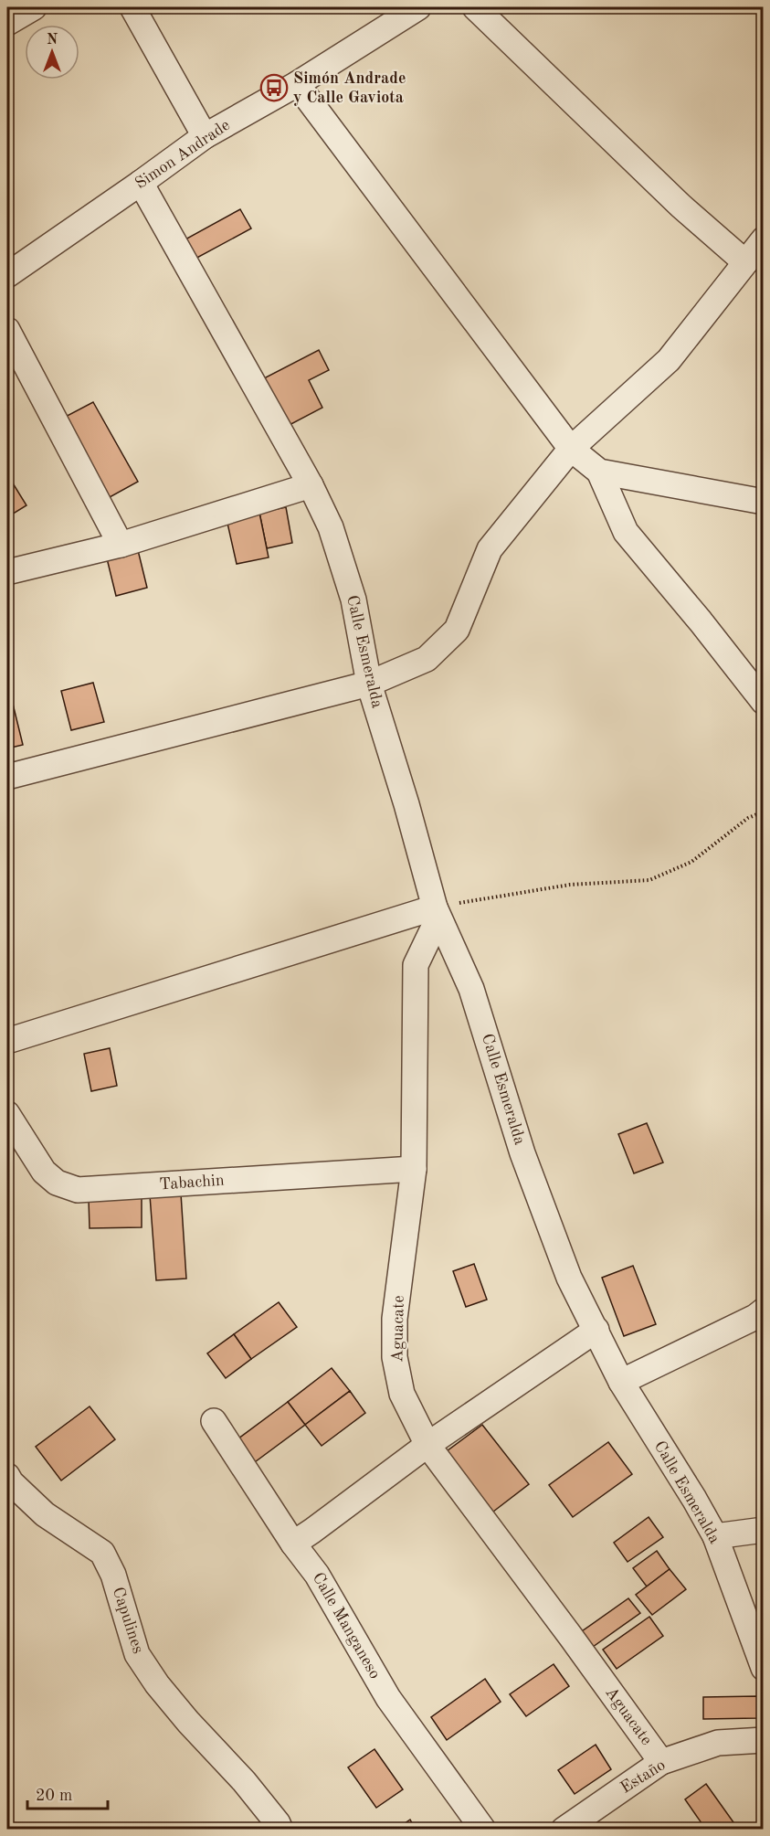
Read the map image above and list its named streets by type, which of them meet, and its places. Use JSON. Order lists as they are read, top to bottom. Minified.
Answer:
{"streets":{"street":["Simon Andrade","Calle Esmeralda","Tabachin","Aguacate","Capulines","Calle Manganeso","Estaño"]},"crossings":[["Simon Andrade","Calle Esmeralda"],["Calle Esmeralda","Aguacate"],["Tabachin","Aguacate"],["Aguacate","Estaño"]],"places":{"bus stop":["Simón Andrade y Calle Gaviota"]},"scale_bar":"20 m","north":"top"}
